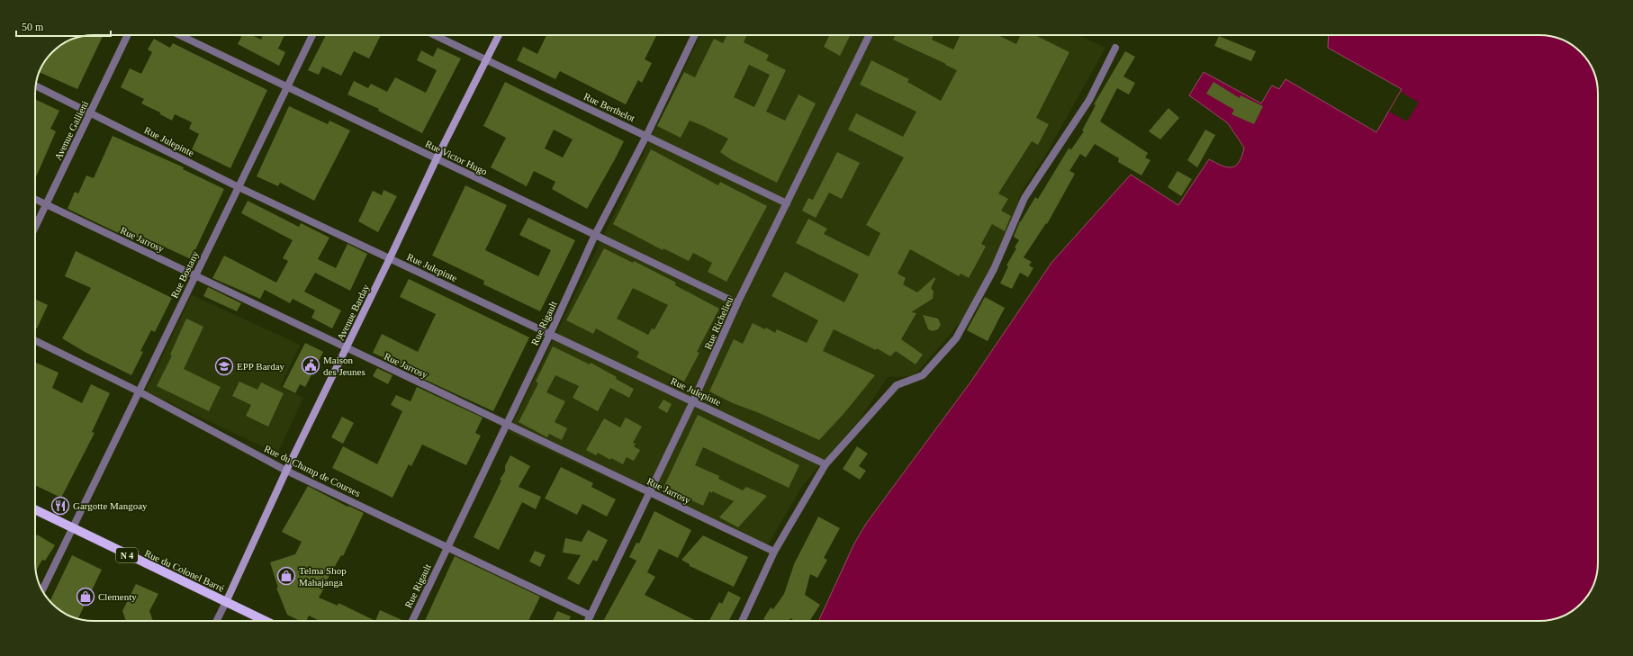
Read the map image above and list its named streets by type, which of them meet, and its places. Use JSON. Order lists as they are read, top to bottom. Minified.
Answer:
{"streets":{"main road":["Avenue Barday","N 4","Rue du Colonel Barré"],"street":["Rue Berthelot","Avenue Gallieni","Rue Julepinte","Rue Victor Hugo","Rue Jarrosy","Rue Bostany","Rue Rigault","Rue Richelieu","Rue du Champ de Courses"]},"crossings":[["Rue Berthelot","Avenue Barday"],["Rue Berthelot","Rue Rigault"],["Rue Berthelot","Rue Richelieu"],["Avenue Gallieni","Rue Julepinte"],["Avenue Gallieni","Rue Jarrosy"],["Rue Julepinte","Rue Bostany"],["Rue Julepinte","Avenue Barday"],["Rue Julepinte","Rue Rigault"],["Rue Julepinte","Rue Richelieu"],["Rue Victor Hugo","Rue Bostany"],["Rue Victor Hugo","Avenue Barday"],["Rue Victor Hugo","Rue Rigault"],["Rue Victor Hugo","Rue Richelieu"],["Rue Jarrosy","Rue Bostany"],["Rue Jarrosy","Avenue Barday"],["Rue Jarrosy","Rue Rigault"],["Rue Jarrosy","Rue Richelieu"],["Rue Bostany","Rue du Champ de Courses"],["Rue Bostany","Rue du Colonel Barré"],["Avenue Barday","Rue du Champ de Courses"],["Avenue Barday","Rue du Colonel Barré"],["Rue Rigault","Rue du Champ de Courses"],["Rue Richelieu","Rue du Champ de Courses"]],"places":{"public building":["Maison des Jeunes"],"school or university":["EPP Barday"],"restaurant":["Gargotte Mangoay"],"shop":["Telma Shop Mahajanga","Clementy"]},"scale_bar":"50 m"}
